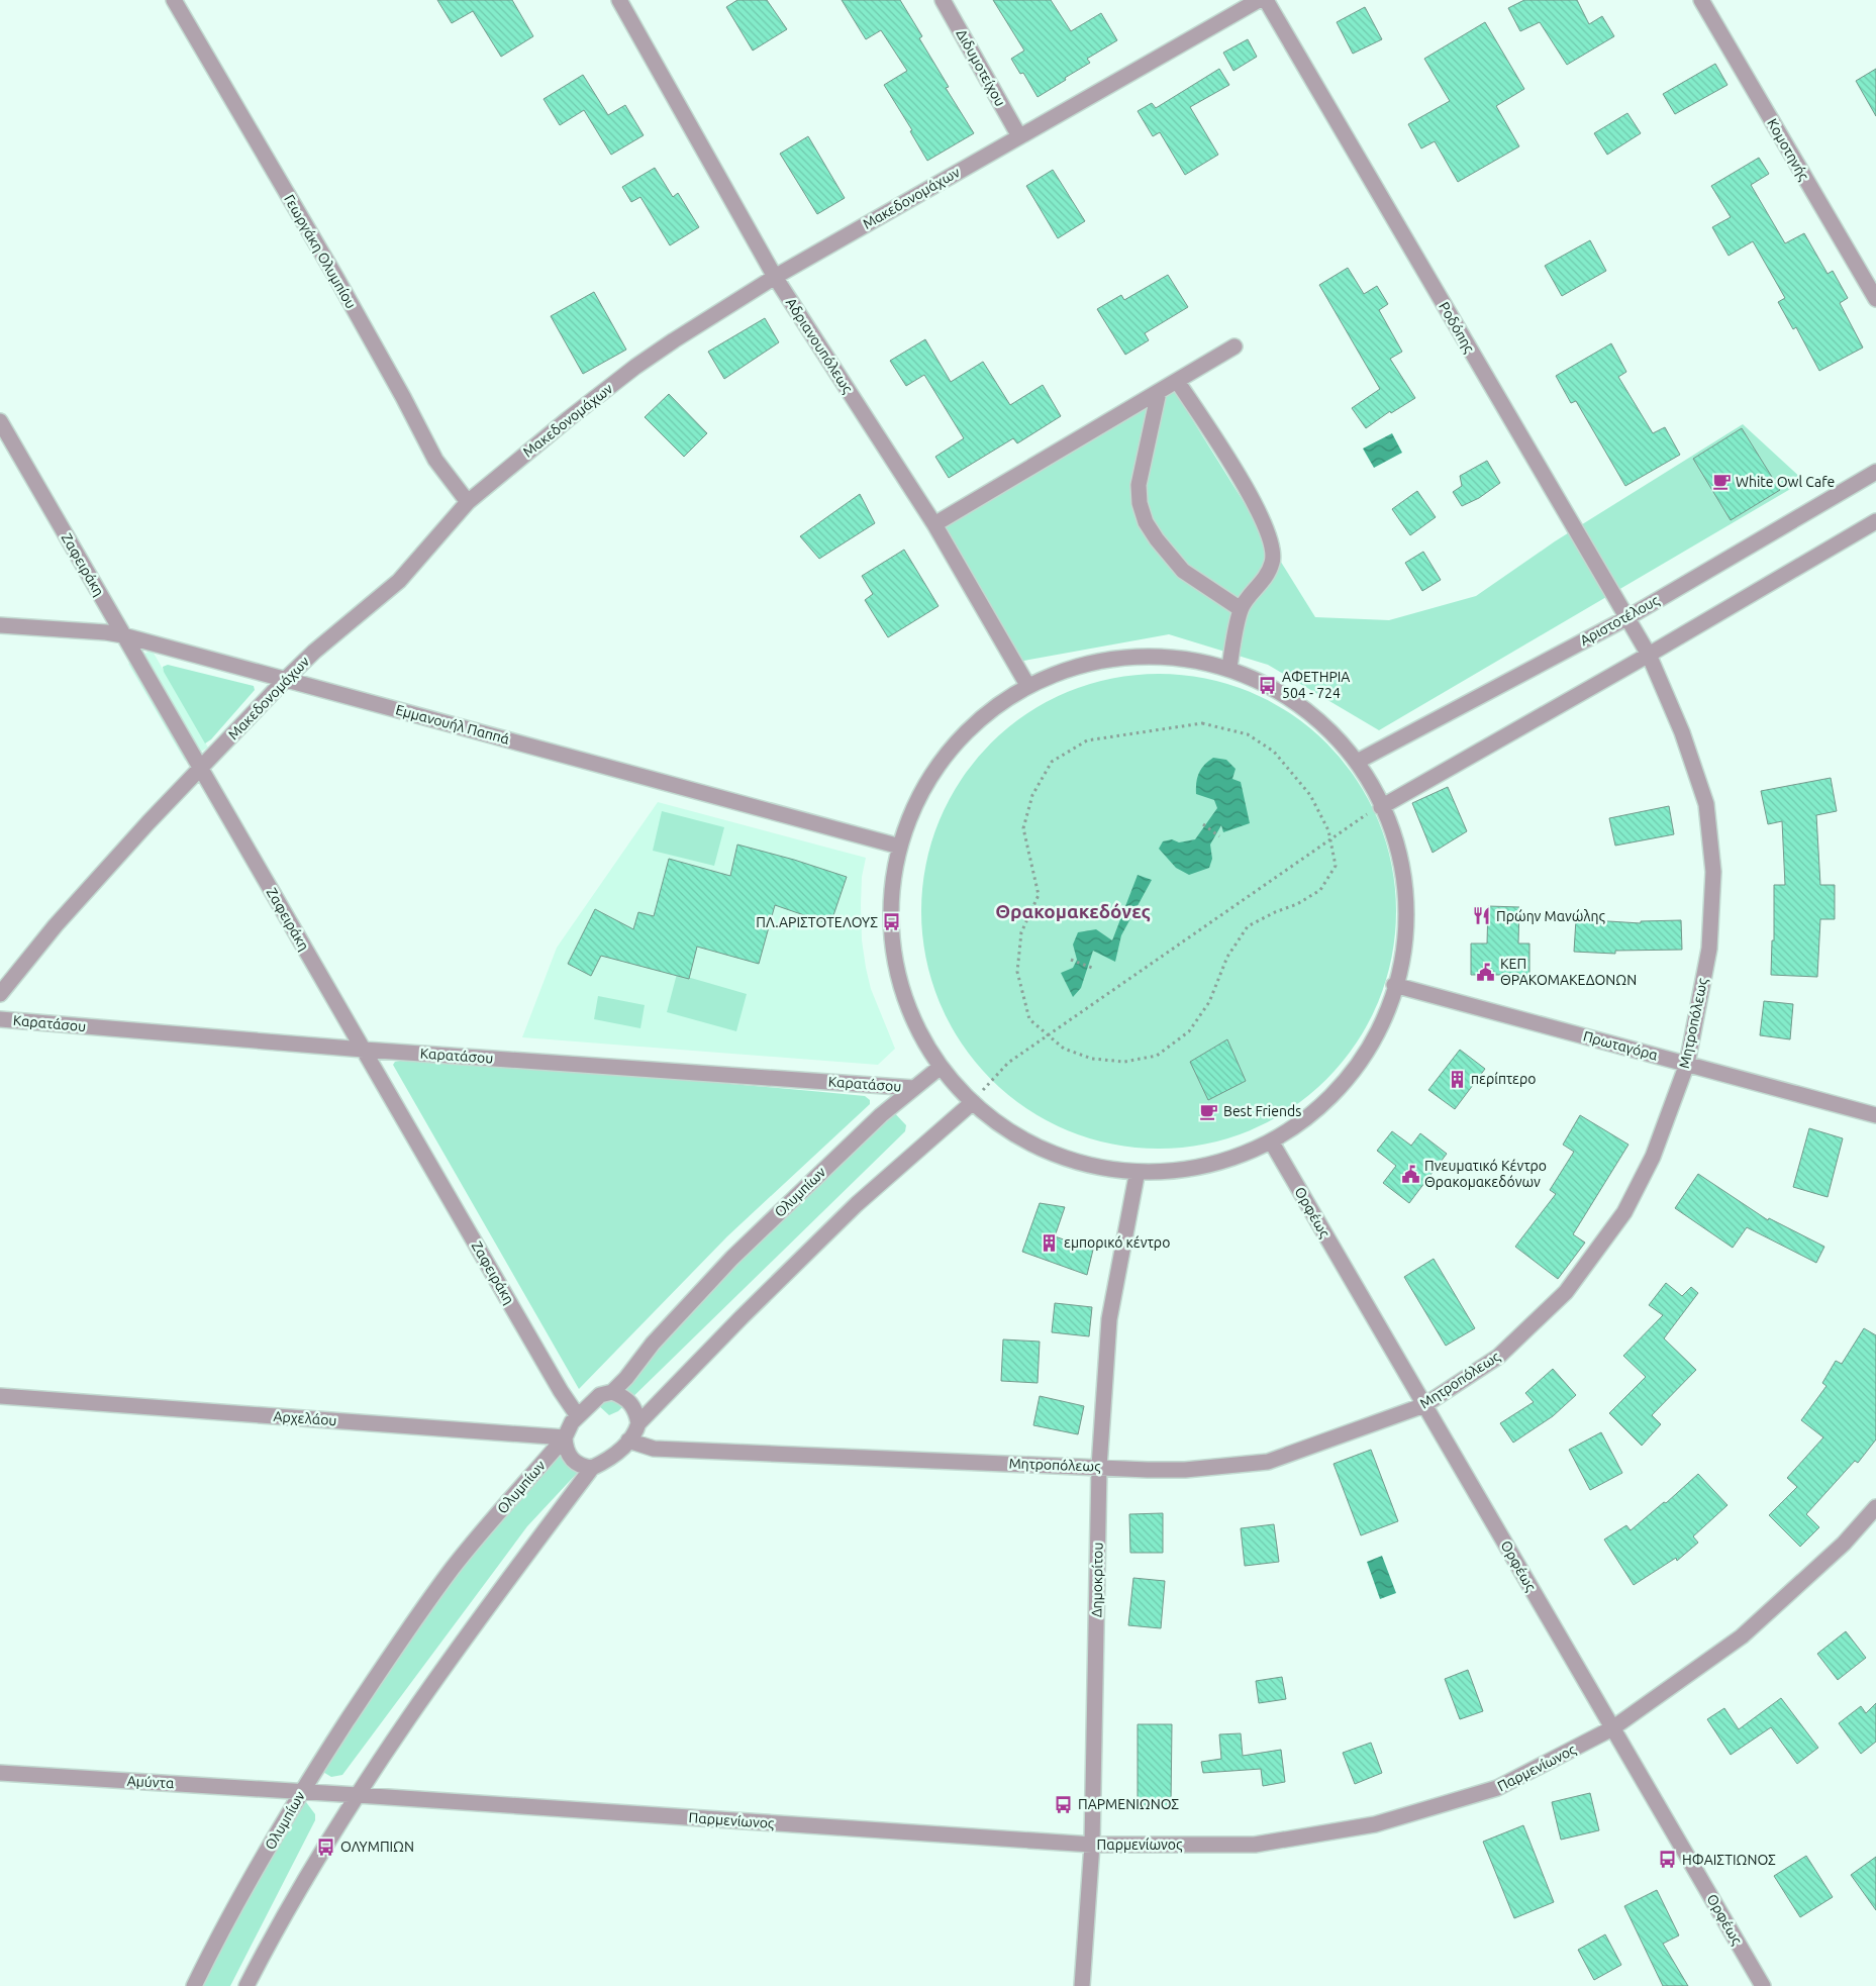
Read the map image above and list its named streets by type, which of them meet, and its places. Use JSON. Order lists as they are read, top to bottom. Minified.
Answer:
{"streets":{"street":["Διδυμοτείχου","Κομοτηνής","Μακεδονομάχων","Γεωργάκη Ολυμπίου","Ροδόπης","Αδριανουπόλεως","Ζαφειράκη","Αριστοτέλους","Εμμανουήλ Παππά","Καρατάσου","Μητροπόλεως","Πρωταγόρα","Ολυμπίων","Ορφέως","Αρχελάου","Δημοκρίτου","Παρμενίωνος","Αμύντα"]},"crossings":[["Διδυμοτείχου","Μακεδονομάχων"],["Μακεδονομάχων","Γεωργάκη Ολυμπίου"],["Μακεδονομάχων","Αδριανουπόλεως"],["Μακεδονομάχων","Ζαφειράκη"],["Μακεδονομάχων","Εμμανουήλ Παππά"],["Ροδόπης","Αριστοτέλους"],["Ροδόπης","Μητροπόλεως"],["Ζαφειράκη","Εμμανουήλ Παππά"],["Ζαφειράκη","Καρατάσου"],["Ζαφειράκη","Μητροπόλεως"],["Ζαφειράκη","Ολυμπίων"],["Ζαφειράκη","Αρχελάου"],["Καρατάσου","Ολυμπίων"],["Μητροπόλεως","Πρωταγόρα"],["Μητροπόλεως","Ολυμπίων"],["Μητροπόλεως","Ορφέως"],["Μητροπόλεως","Αρχελάου"],["Μητροπόλεως","Δημοκρίτου"],["Ολυμπίων","Αρχελάου"],["Ολυμπίων","Παρμενίωνος"],["Ολυμπίων","Αμύντα"],["Ορφέως","Παρμενίωνος"],["Δημοκρίτου","Παρμενίωνος"],["Παρμενίωνος","Αμύντα"]],"districts":["Θρακομακεδόνες"],"places":{"cafe":["White Owl Cafe","Best Friends"],"bus stop":["ΑΦΕΤΗΡΙΑ 504 - 724","ΠΛ.ΑΡΙΣΤΟΤΕΛΟΥΣ","ΠΑΡΜΕΝΙΩΝΟΣ","ΟΛΥΜΠΙΩΝ","ΗΦΑΙΣΤΙΩΝΟΣ"],"restaurant":["Πρώην Μανώλης"],"public building":["ΚΕΠ ΘΡΑΚΟΜΑΚΕΔΟΝΩΝ","Πνευματικό Κέντρο Θρακομακεδόνων"],"building":["περίπτερο","εμπορικό κέντρο"]}}
